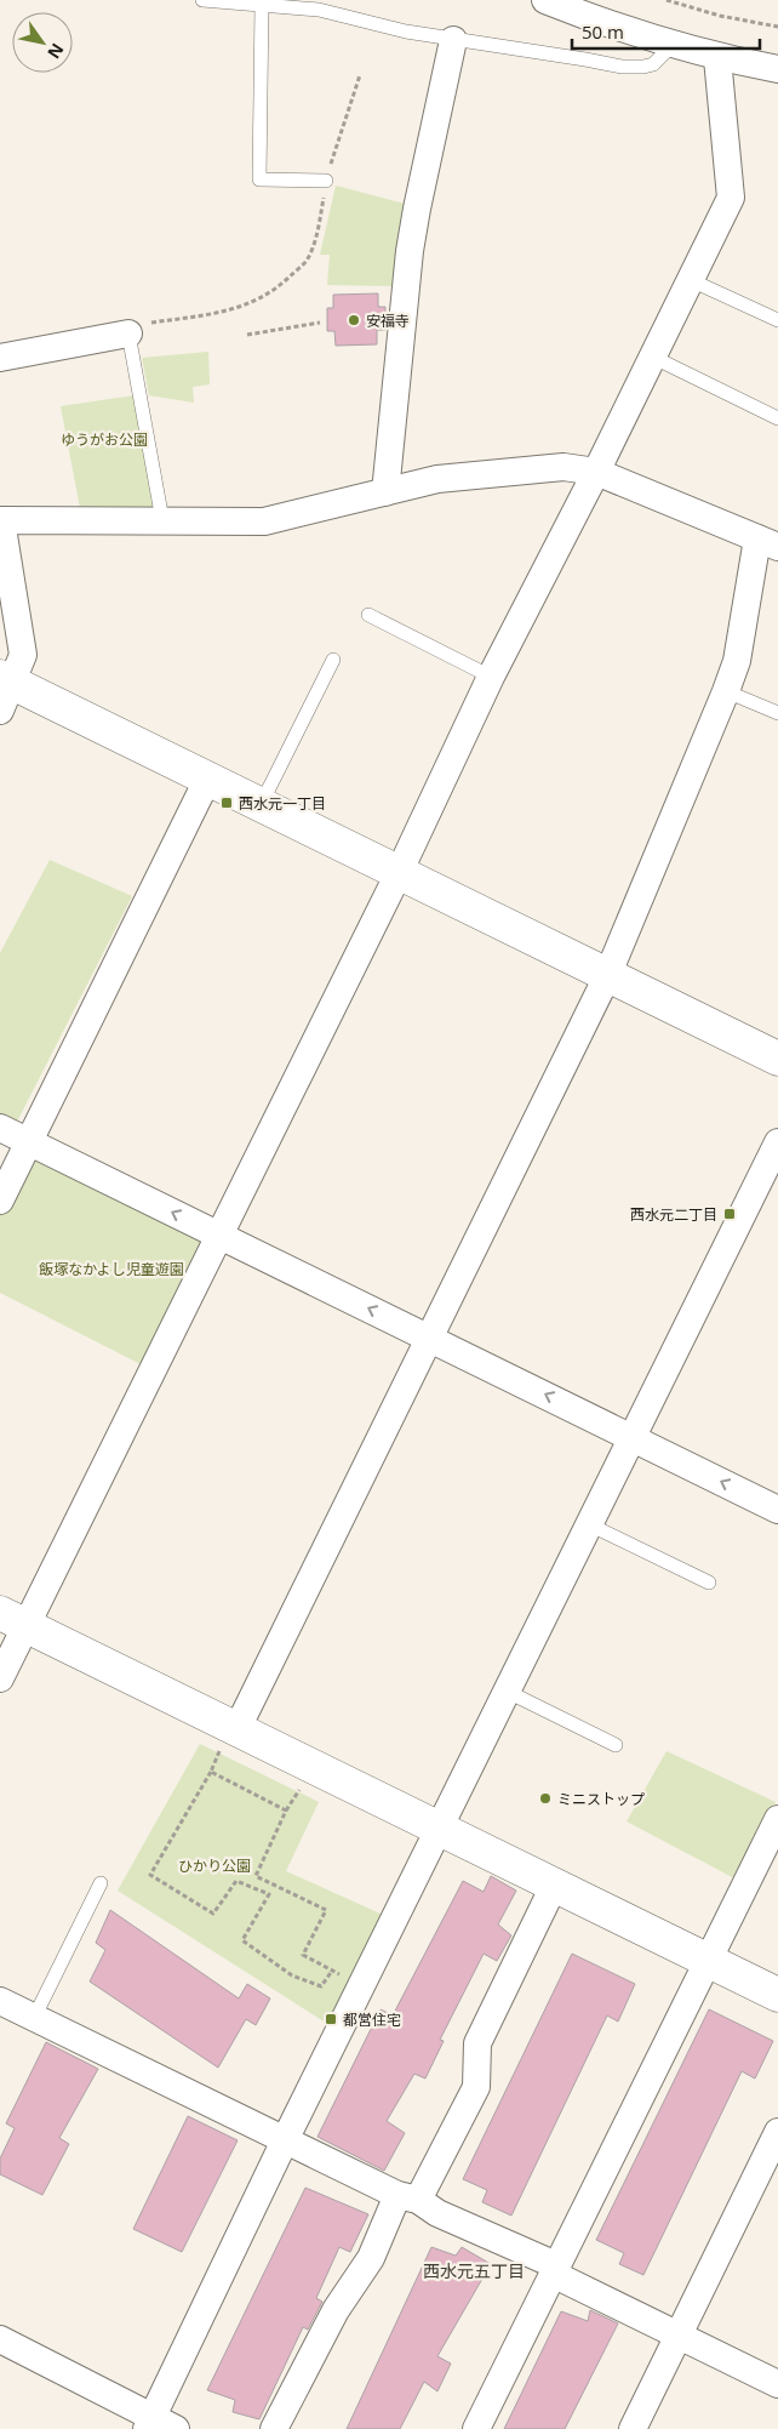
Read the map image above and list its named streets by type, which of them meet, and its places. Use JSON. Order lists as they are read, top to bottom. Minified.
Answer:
{"districts":["西水元五丁目"],"parks":["ゆうがお公園","飯塚なかよし児童遊園","ひかり公園"],"places":{"other":["安福寺","ミニストップ"],"transit":["西水元一丁目","西水元二丁目","都営住宅"]},"scale_bar":"50 m","north":"bottom right"}
